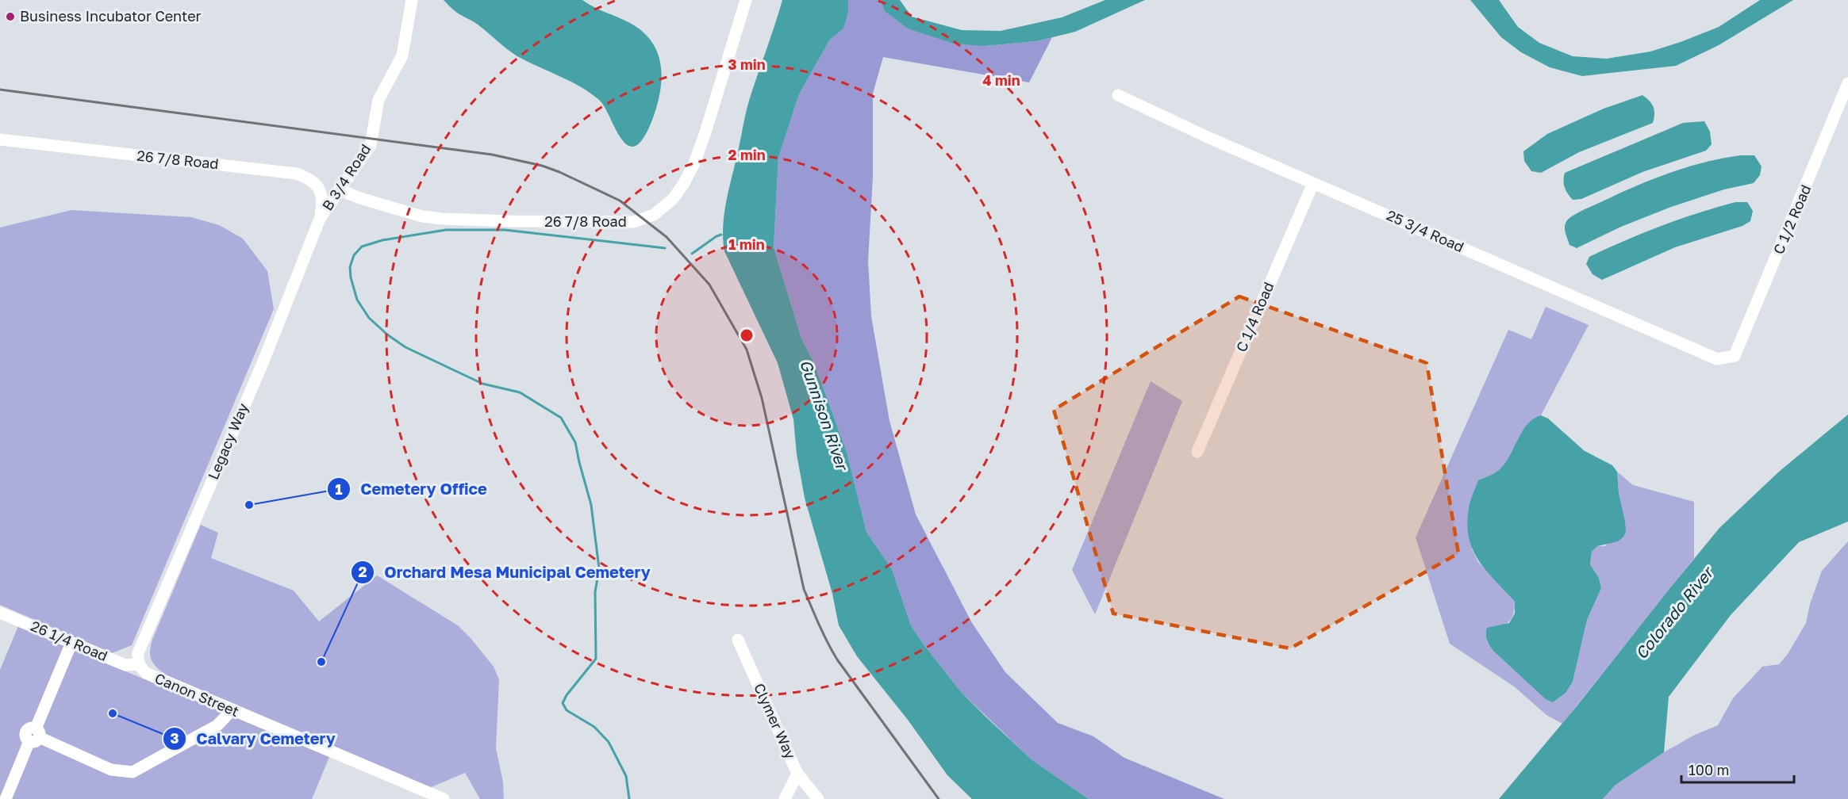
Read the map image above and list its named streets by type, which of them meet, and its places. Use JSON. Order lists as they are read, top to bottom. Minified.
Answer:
{"streets":{"street":["26 7/8 Road","B 3/4 Road","C 1/2 Road","25 3/4 Road","C 1/4 Road","Legacy Way","26 1/4 Road","Canon Street","Clymer Way"]},"crossings":[["26 7/8 Road","B 3/4 Road"],["26 7/8 Road","Legacy Way"],["B 3/4 Road","Legacy Way"],["C 1/2 Road","25 3/4 Road"],["25 3/4 Road","C 1/4 Road"],["Legacy Way","26 1/4 Road"],["Legacy Way","Canon Street"],["26 1/4 Road","Canon Street"]],"water":["Gunnison River","Colorado River"],"places":["Business Incubator Center","Cemetery Office","Orchard Mesa Municipal Cemetery","Calvary Cemetery"],"scale_bar":"100 m","rings":["3 min","4 min","2 min","1 min"]}
